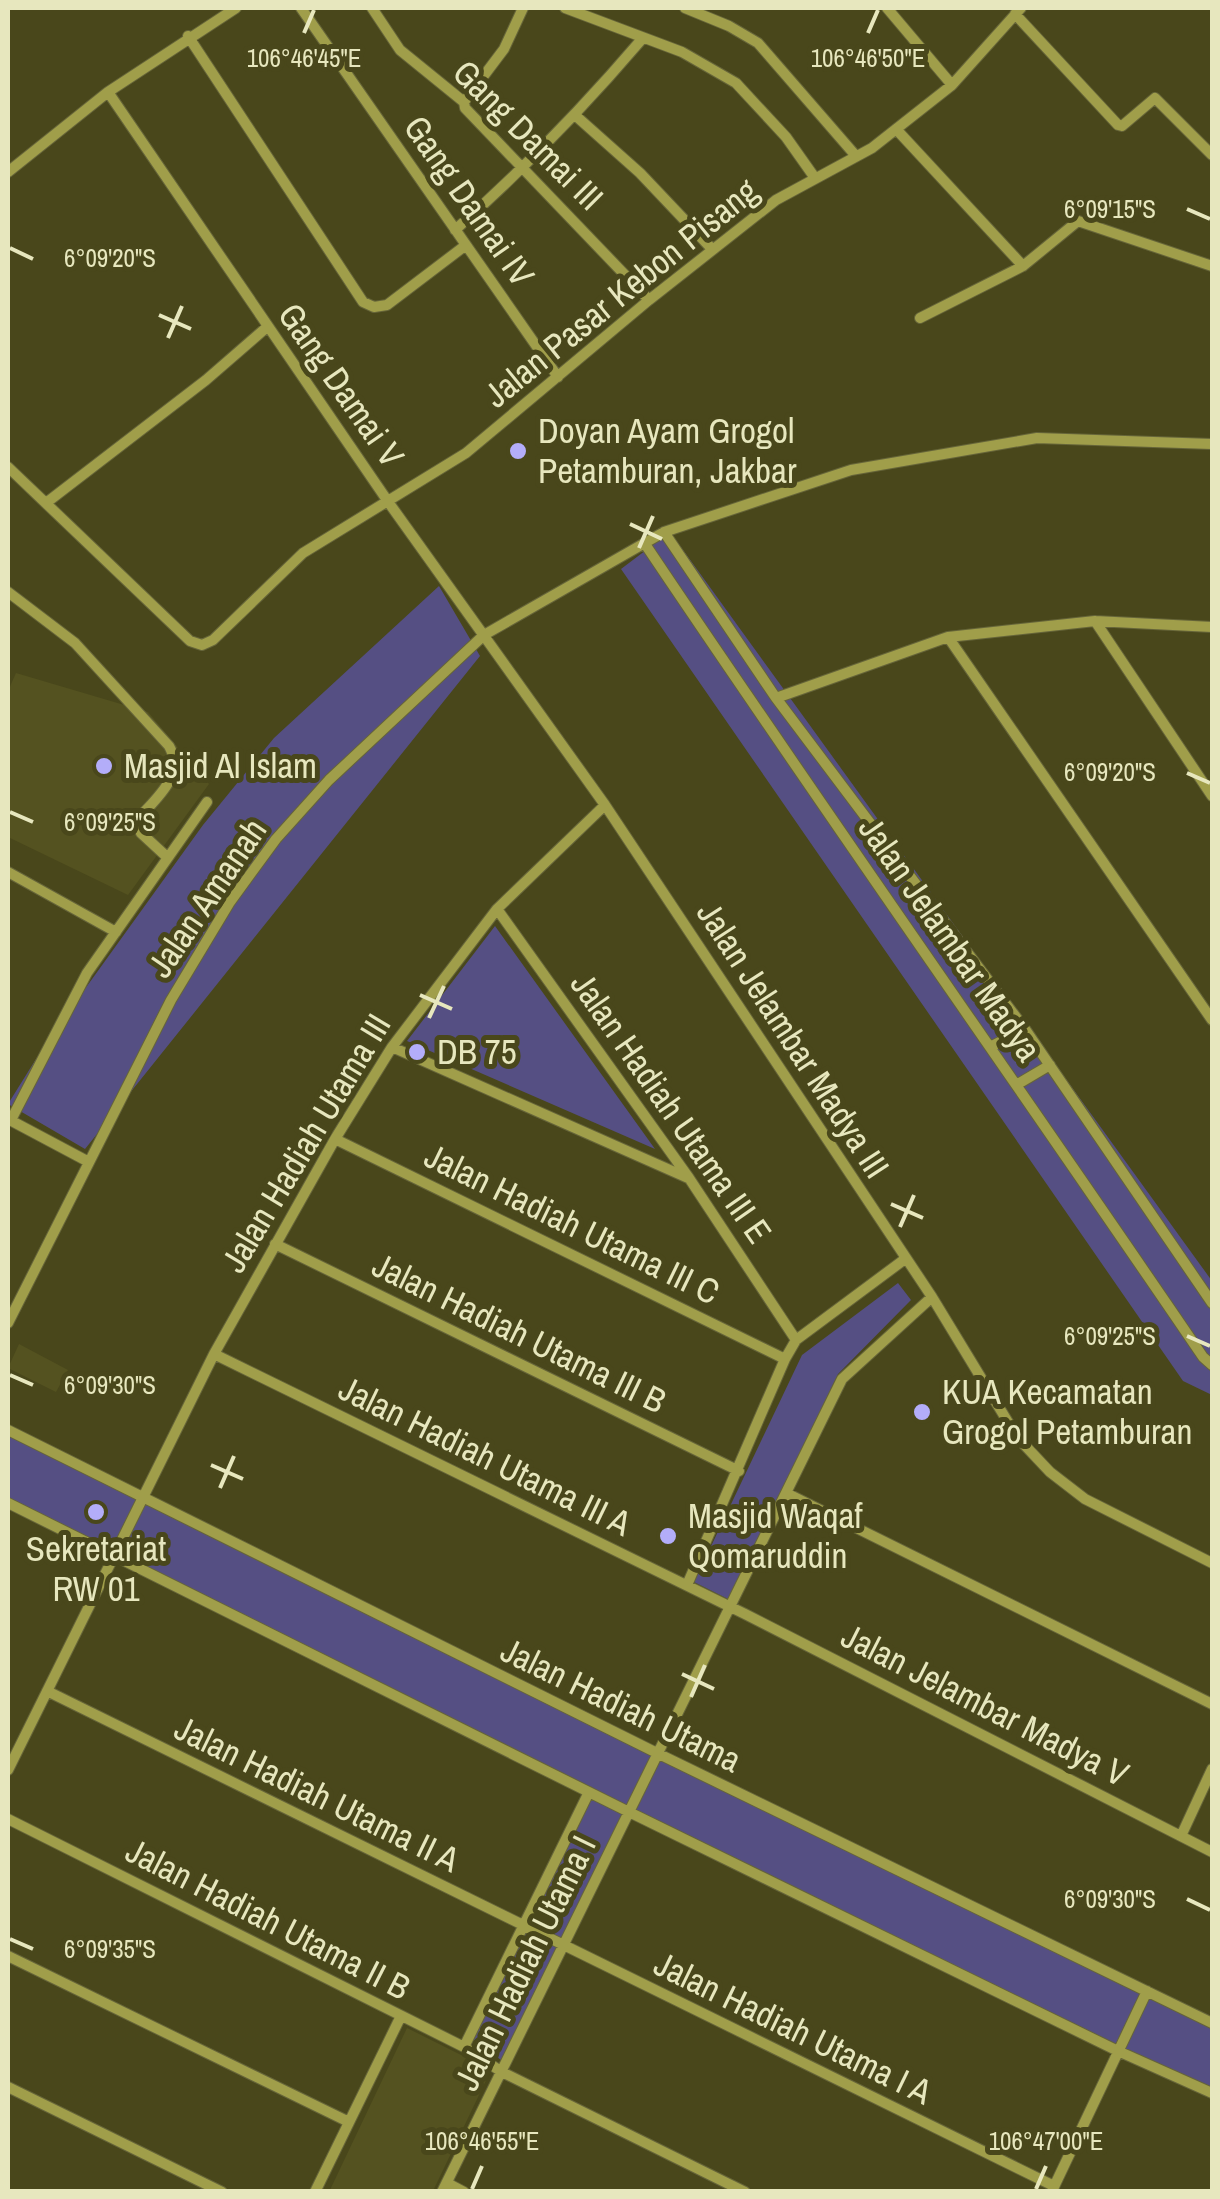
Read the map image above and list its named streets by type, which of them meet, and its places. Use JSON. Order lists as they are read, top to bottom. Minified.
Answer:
{"streets":{"street":["Gang Damai III","Gang Damai IV","Jalan Pasar Kebon Pisang","Gang Damai V","Jalan Amanah","Jalan Jelambar Madya","Jalan Jelambar Madya III","Jalan Hadiah Utama III E","Jalan Hadiah Utama III","Jalan Hadiah Utama III C","Jalan Hadiah Utama III B","Jalan Hadiah Utama III A","Jalan Hadiah Utama","Jalan Jelambar Madya V","Jalan Hadiah Utama II A","Jalan Hadiah Utama II B","Jalan Hadiah Utama I","Jalan Hadiah Utama I A"]},"crossings":[["Gang Damai III","Jalan Pasar Kebon Pisang"],["Gang Damai IV","Jalan Pasar Kebon Pisang"],["Gang Damai IV","Gang Damai V"],["Jalan Pasar Kebon Pisang","Gang Damai V"],["Gang Damai V","Jalan Amanah"],["Gang Damai V","Jalan Jelambar Madya III"],["Jalan Amanah","Jalan Jelambar Madya"],["Jalan Amanah","Jalan Jelambar Madya III"],["Jalan Jelambar Madya III","Jalan Hadiah Utama III"],["Jalan Jelambar Madya III","Jalan Hadiah Utama I"],["Jalan Hadiah Utama III E","Jalan Hadiah Utama III"],["Jalan Hadiah Utama III","Jalan Hadiah Utama III C"],["Jalan Hadiah Utama III","Jalan Hadiah Utama III B"],["Jalan Hadiah Utama III","Jalan Hadiah Utama III A"],["Jalan Hadiah Utama III","Jalan Hadiah Utama"],["Jalan Hadiah Utama III","Jalan Hadiah Utama II A"],["Jalan Hadiah Utama III A","Jalan Jelambar Madya V"],["Jalan Hadiah Utama III A","Jalan Hadiah Utama I"],["Jalan Hadiah Utama","Jalan Hadiah Utama I"],["Jalan Jelambar Madya V","Jalan Hadiah Utama I"],["Jalan Hadiah Utama II A","Jalan Hadiah Utama I"],["Jalan Hadiah Utama II A","Jalan Hadiah Utama I A"],["Jalan Hadiah Utama II B","Jalan Hadiah Utama I"],["Jalan Hadiah Utama I","Jalan Hadiah Utama I A"]],"places":["Doyan Ayam Grogol Petamburan, Jakbar","Masjid Al Islam","DB 75","KUA Kecamatan Grogol Petamburan","Sekretariat RW 01","Masjid Waqaf Qomaruddin"],"coordinates":["106°46'50\"E","106°46'45\"E","6°09'15\"S","6°09'20\"S","6°09'25\"S","6°09'30\"S","6°09'35\"S","106°46'55\"E","106°47'00\"E"]}
